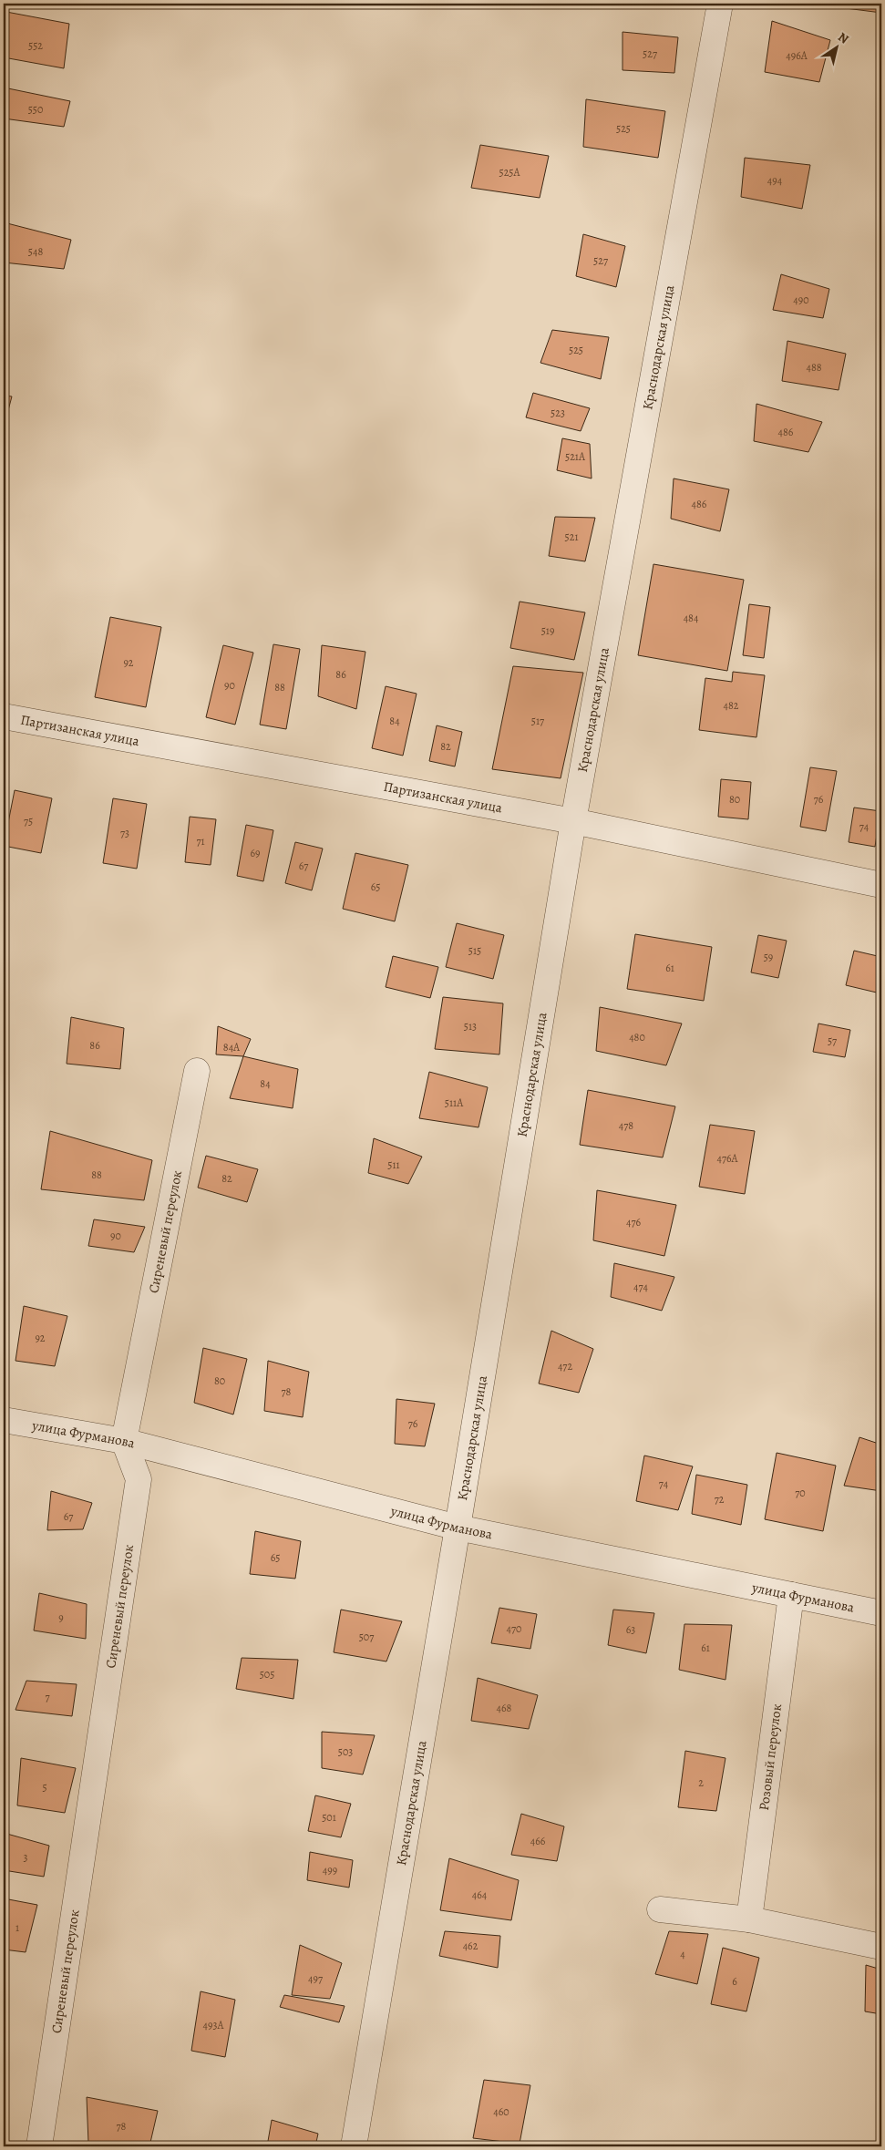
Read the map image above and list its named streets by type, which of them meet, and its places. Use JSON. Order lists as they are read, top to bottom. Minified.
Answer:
{"streets":{"street":["Краснодарская улица","Партизанская улица","Сиреневый переулок","улица Фурманова","Розовый переулок"]},"crossings":[["Краснодарская улица","Партизанская улица"],["Краснодарская улица","улица Фурманова"],["Сиреневый переулок","улица Фурманова"],["улица Фурманова","Розовый переулок"]],"house_numbers":["552","527","496А","550","525","525А","494","548","527","490","525","488","523","486","521А","486","521","484","519","92","86","90","88","482","84","517","82","80","76","75","74","73","71","69","67","65","515","59","61","513","480","57","86","84А","84","511А","478","476А","511","88","82","476","90","474","92","472","80","78","76","74","70","72","67","65","9","470","63","507","61","505","7","468","503","2","5","501","466","3","499","464","1","462","4","497","6","493А","460","78"],"north":"top right"}
